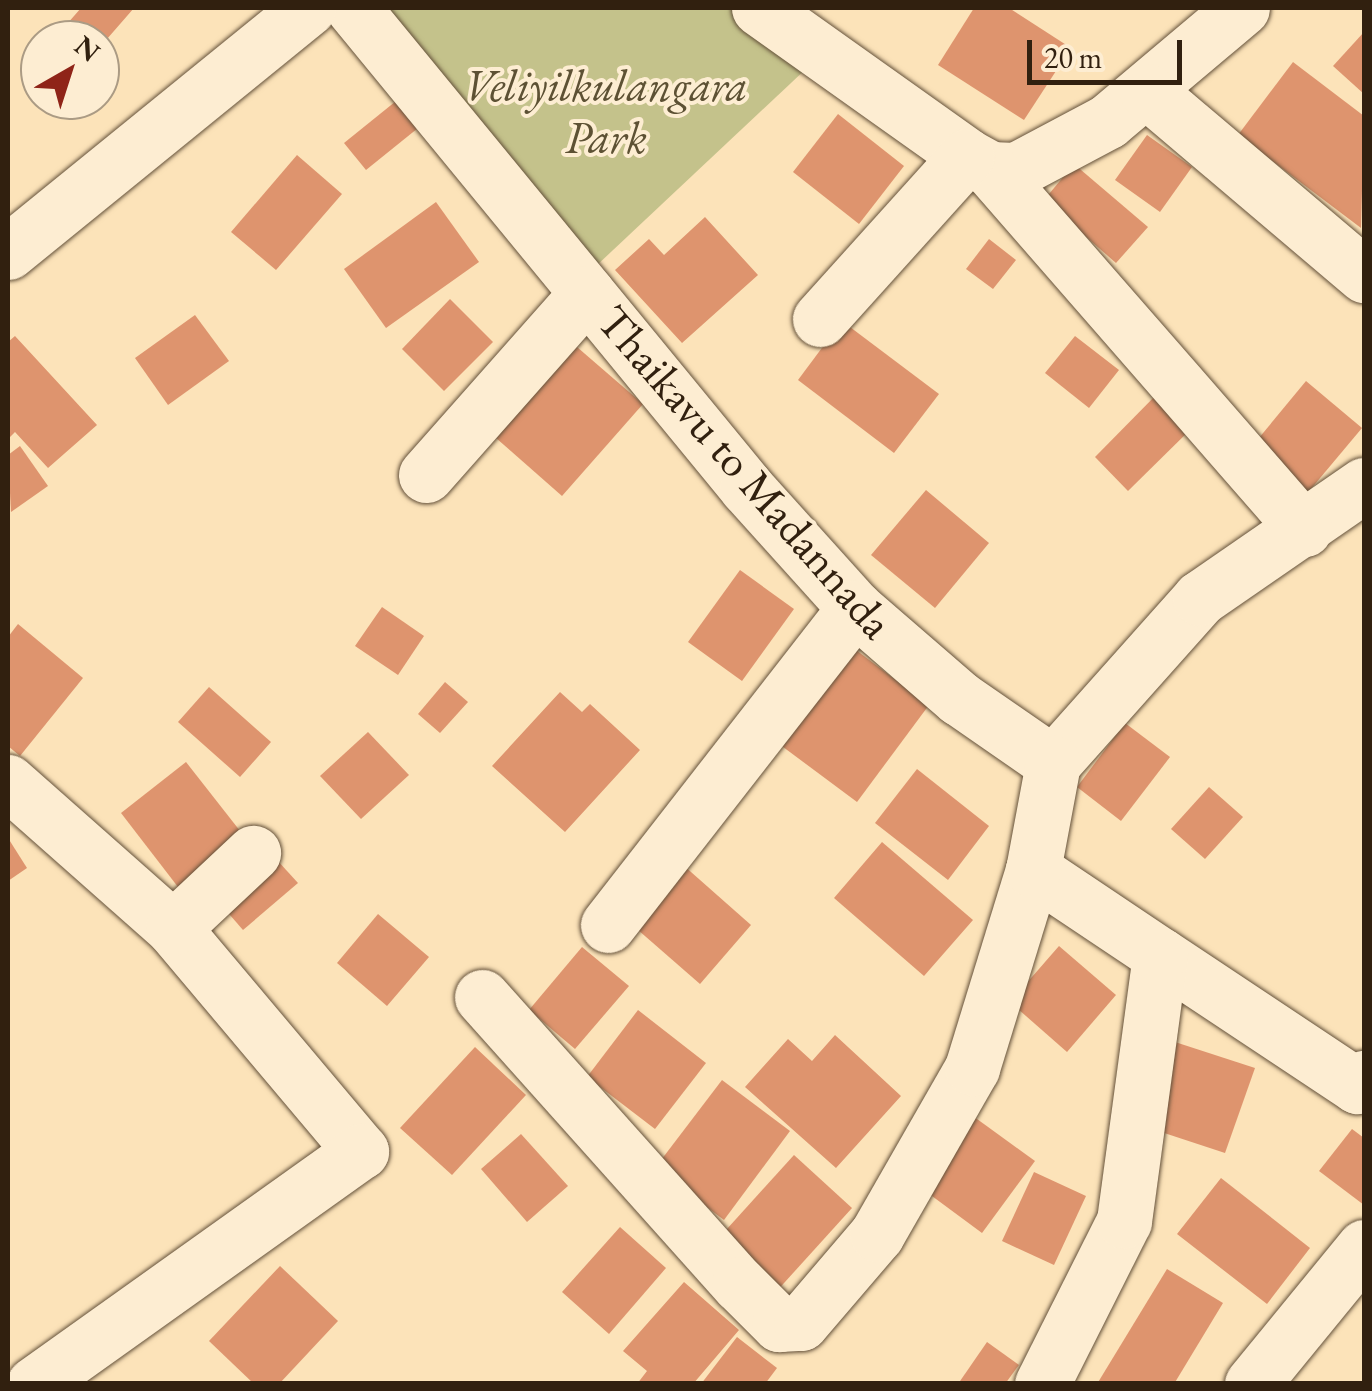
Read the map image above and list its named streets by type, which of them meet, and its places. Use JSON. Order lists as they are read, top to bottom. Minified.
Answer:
{"streets":{"street":["Thaikavu to Madannada"]},"parks":["Veliyilkulangara Park"],"scale_bar":"20 m","north":"top right"}
